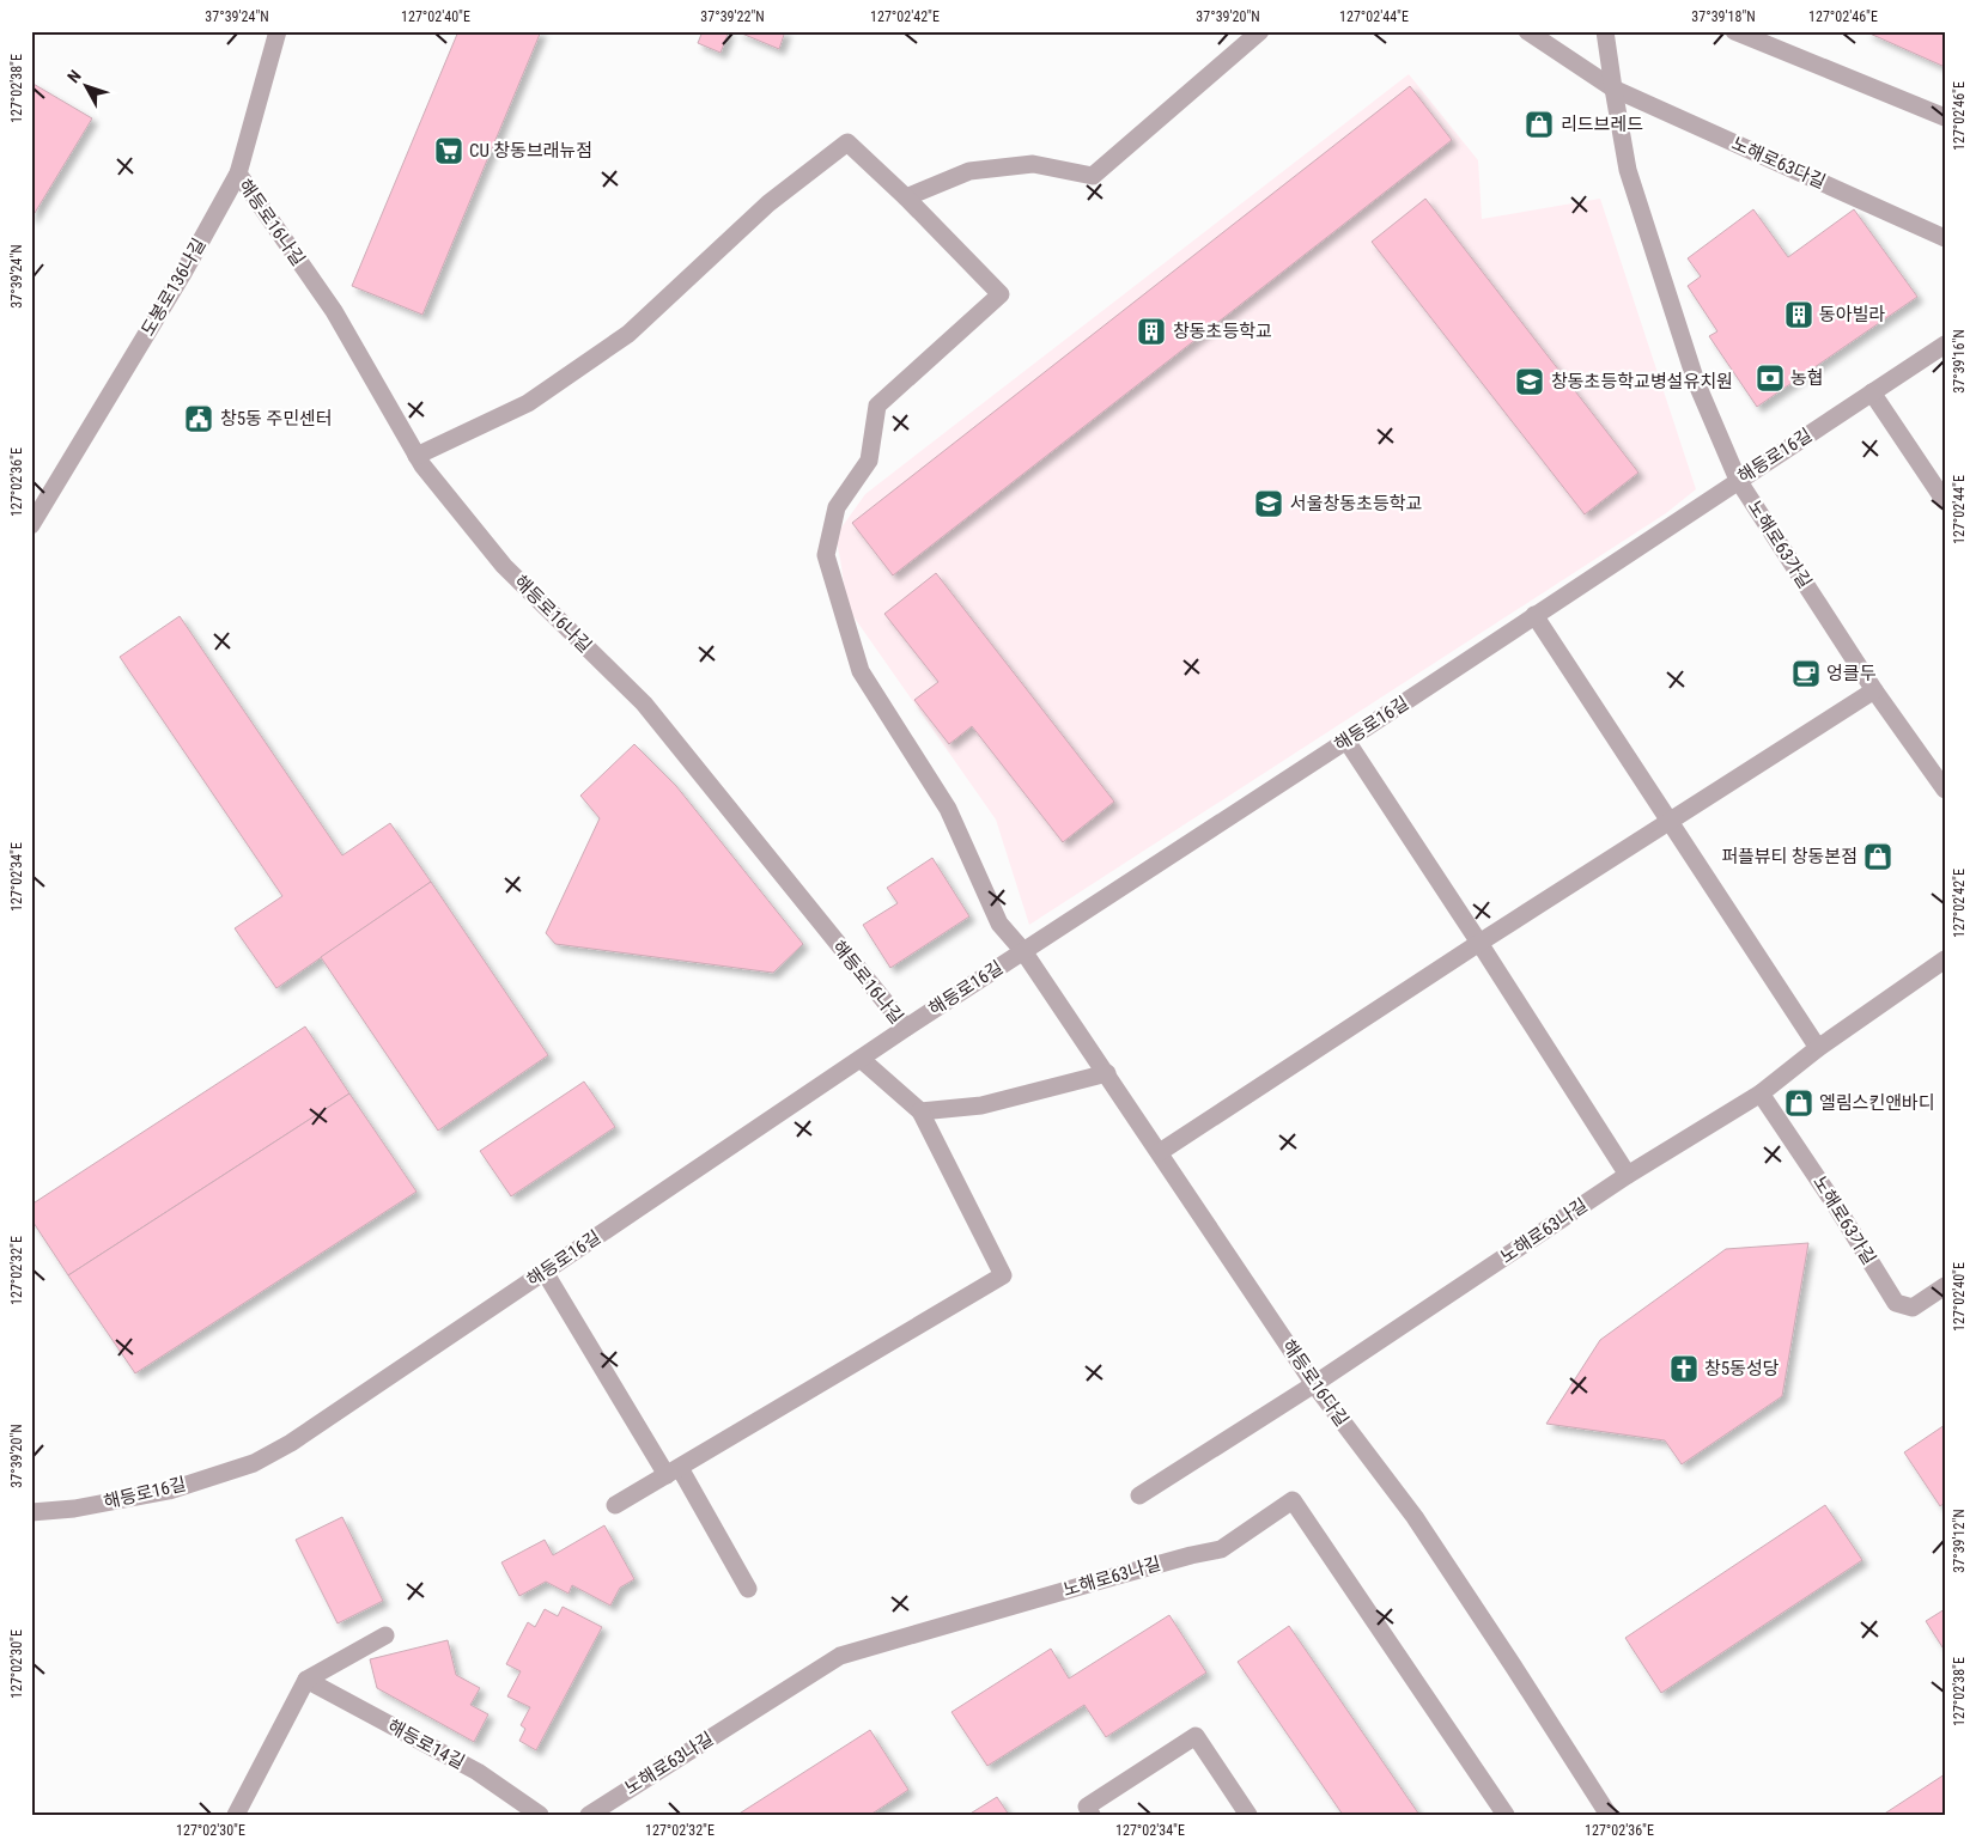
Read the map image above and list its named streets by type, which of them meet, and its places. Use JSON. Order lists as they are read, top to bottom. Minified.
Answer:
{"streets":{"street":["노해로63다길","해등로16나길","도봉로136나길","해등로16길","노해로63가길","노해로63나길","해등로16다길","해등로14길"]},"crossings":[["노해로63다길","노해로63가길"],["해등로16나길","도봉로136나길"],["해등로16나길","해등로16길"],["해등로16길","노해로63가길"],["해등로16길","해등로16다길"],["노해로63가길","노해로63나길"],["노해로63나길","해등로16다길"]],"places":{"shop":["리드브레드","퍼플뷰티 창동본점","엘림스킨앤바디"],"supermarket":["CU 창동브래뉴점"],"building":["동아빌라","창동초등학교"],"bank":["농협"],"school or university":["창동초등학교병설유치원","서울창동초등학교"],"public building":["창5동 주민센터"],"cafe":["엉클두"],"church":["창5동성당"]},"north":"top left","coordinates":["37°39'24\"N","127°02'40\"E","37°39'22\"N","127°02'42\"E","37°39'20\"N","127°02'44\"E","37°39'18\"N","127°02'46\"E","127°02'38\"E","37°39'16\"N","127°02'36\"E","127°02'34\"E","127°02'32\"E","37°39'12\"N","127°02'30\"E"]}
